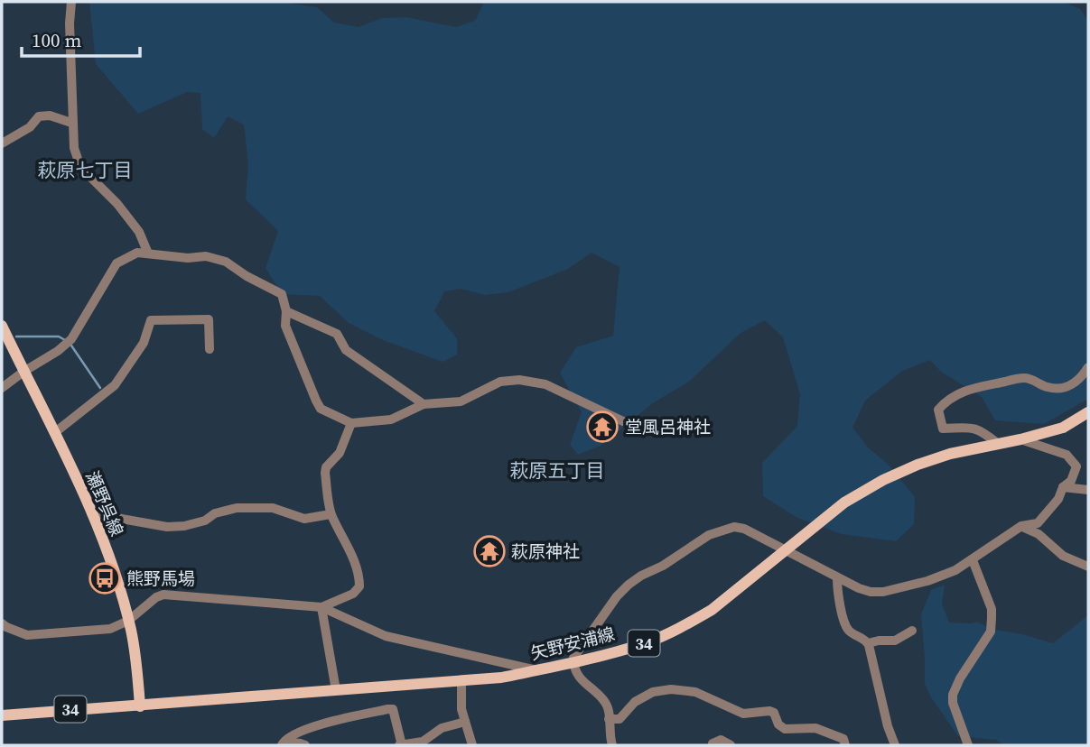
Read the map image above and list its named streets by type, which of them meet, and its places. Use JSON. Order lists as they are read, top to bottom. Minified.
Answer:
{"streets":{"main road":["瀬野呉線","矢野安浦線","34"]},"crossings":[["瀬野呉線","矢野安浦線"]],"districts":["萩原七丁目","萩原五丁目"],"places":{"temple":["堂風呂神社","萩原神社"],"bus stop":["熊野馬場"]},"scale_bar":"100 m"}
